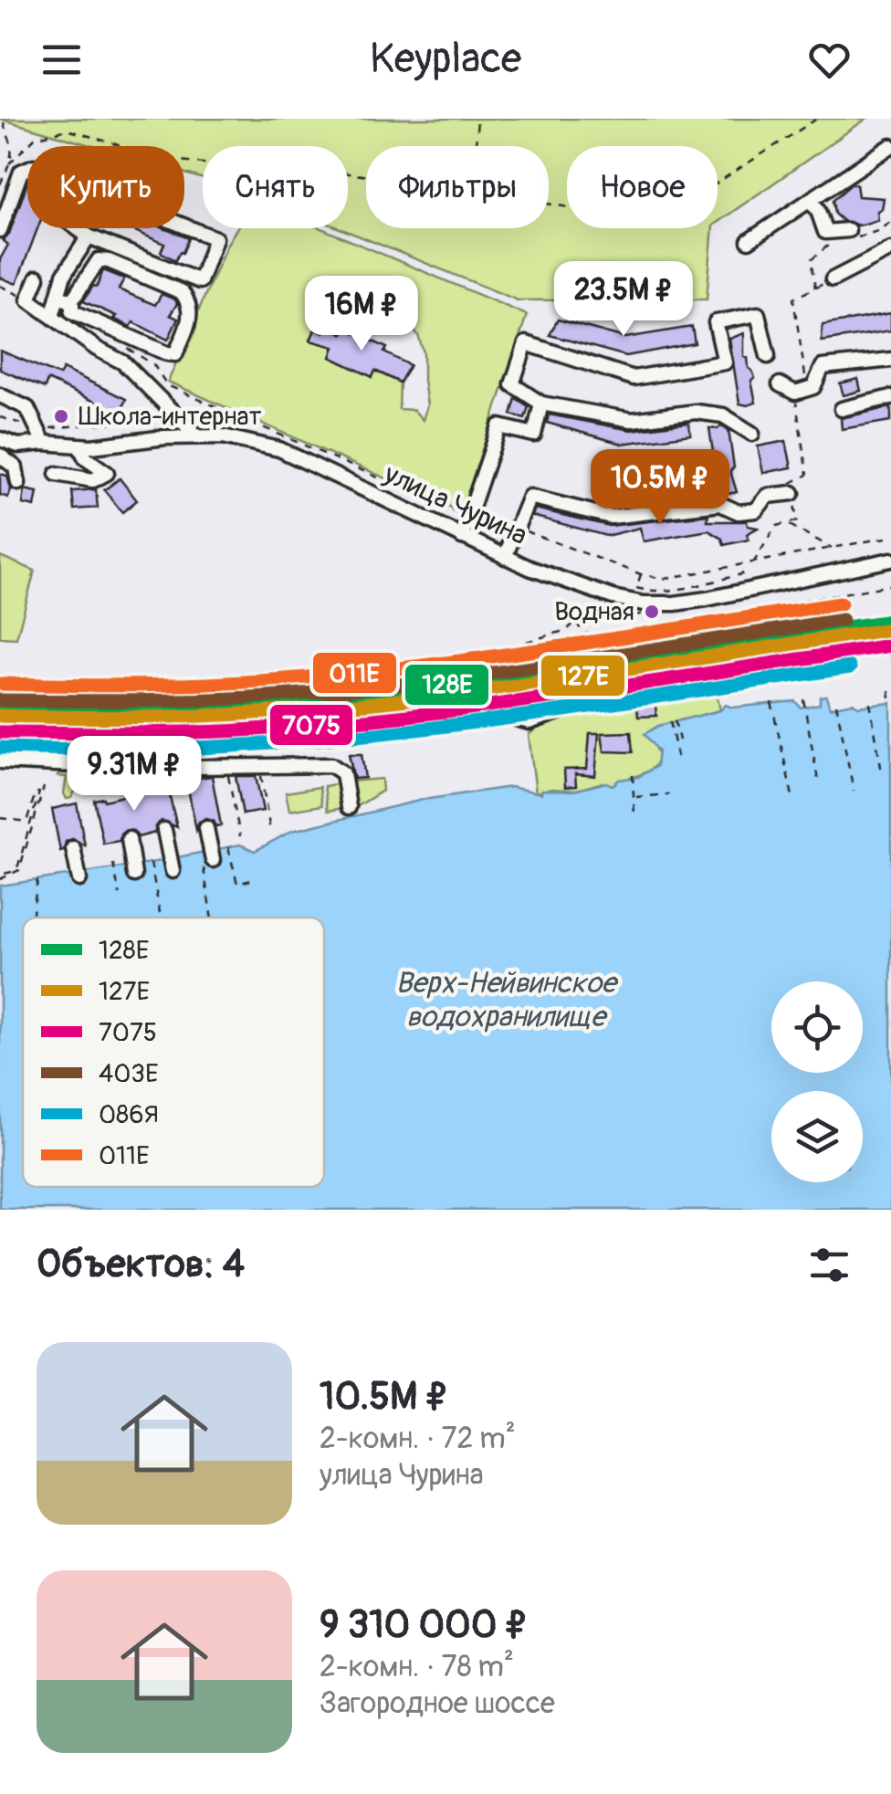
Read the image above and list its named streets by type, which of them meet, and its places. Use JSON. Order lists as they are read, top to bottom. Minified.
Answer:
{"streets":{"street":["улица Чурина"]},"water":["Верх-Нейвинское водохранилище"],"places":["Школа-интернат","Водная"],"lines":["transit line 011Е","transit line 403Е","transit line 128Е","transit line 127Е","transit line 7075","transit line 086Я"],"legend":["128Е","127Е","7075","403Е","086Я","011Е"],"page":{"header":"Keyplace","chip":["Купить","Снять","Фильтры","Новое"],"price":["23.5M ₽","16M ₽","10.5M ₽","9.31M ₽"],"heading":"Объектов: 4","list":[{"name":"10.5M ₽","note":"2-комн. · 72 m² · улица Чурина"},{"name":"9 310 000 ₽","note":"2-комн. · 78 m² · Загородное шоссе"}]}}
